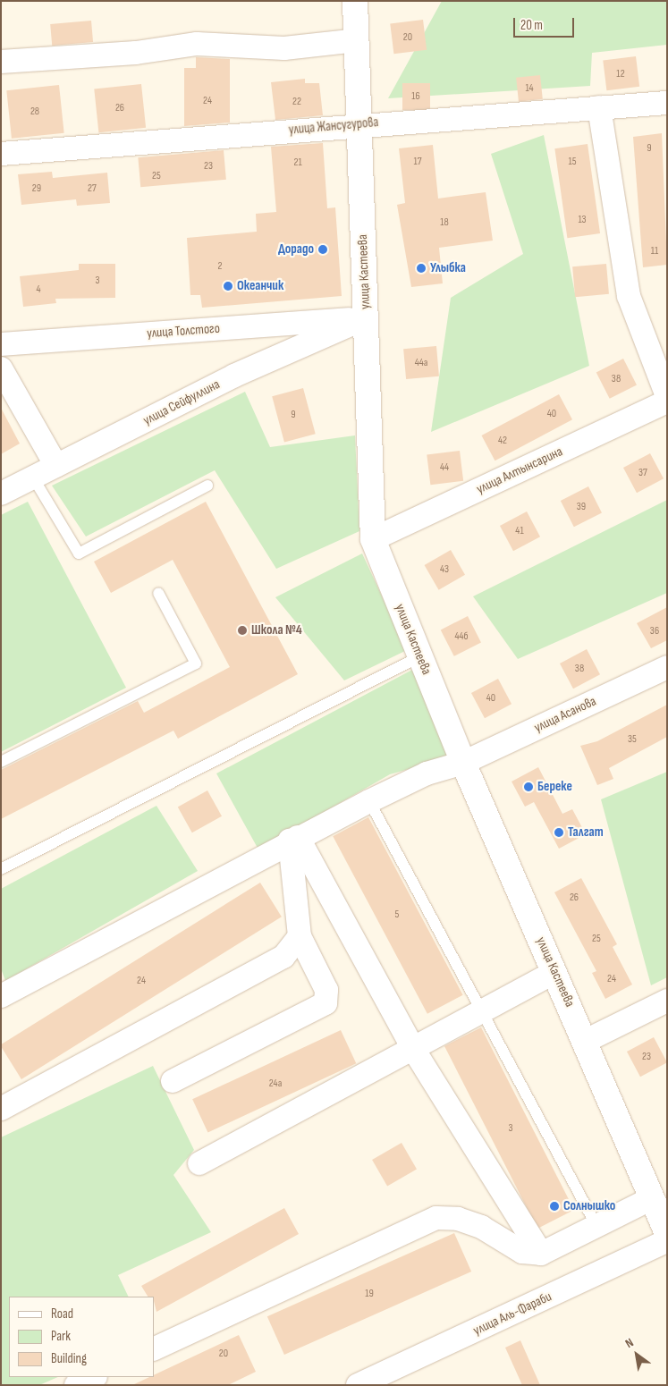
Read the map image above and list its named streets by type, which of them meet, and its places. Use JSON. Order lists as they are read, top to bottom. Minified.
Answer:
{"streets":{"street":["улица Жансугурова","улица Кастеева","улица Толстого","улица Сейфуллина","улица Алтынсарина","улица Асанова","улица Аль-Фараби"]},"crossings":[["улица Жансугурова","улица Кастеева"],["улица Кастеева","улица Толстого"],["улица Кастеева","улица Сейфуллина"],["улица Кастеева","улица Алтынсарина"],["улица Кастеева","улица Асанова"],["улица Толстого","улица Сейфуллина"]],"places":["Дорадо","Улыбка","Океанчик","Школа №4","Береке","Талгат","Солнышко"],"house_numbers":["20","12","14","16","24","22","26","28","9","17","15","21","23","25","29","27","13","18","11","2","3","4","44а","38","40","9","42","44","37","39","41","43","36","44б","38","40","35","26","5","25","24","24","23","24а","3","19","20"],"legend":["Road","Park","Building"],"scale_bar":"20 m","north":"top left"}
